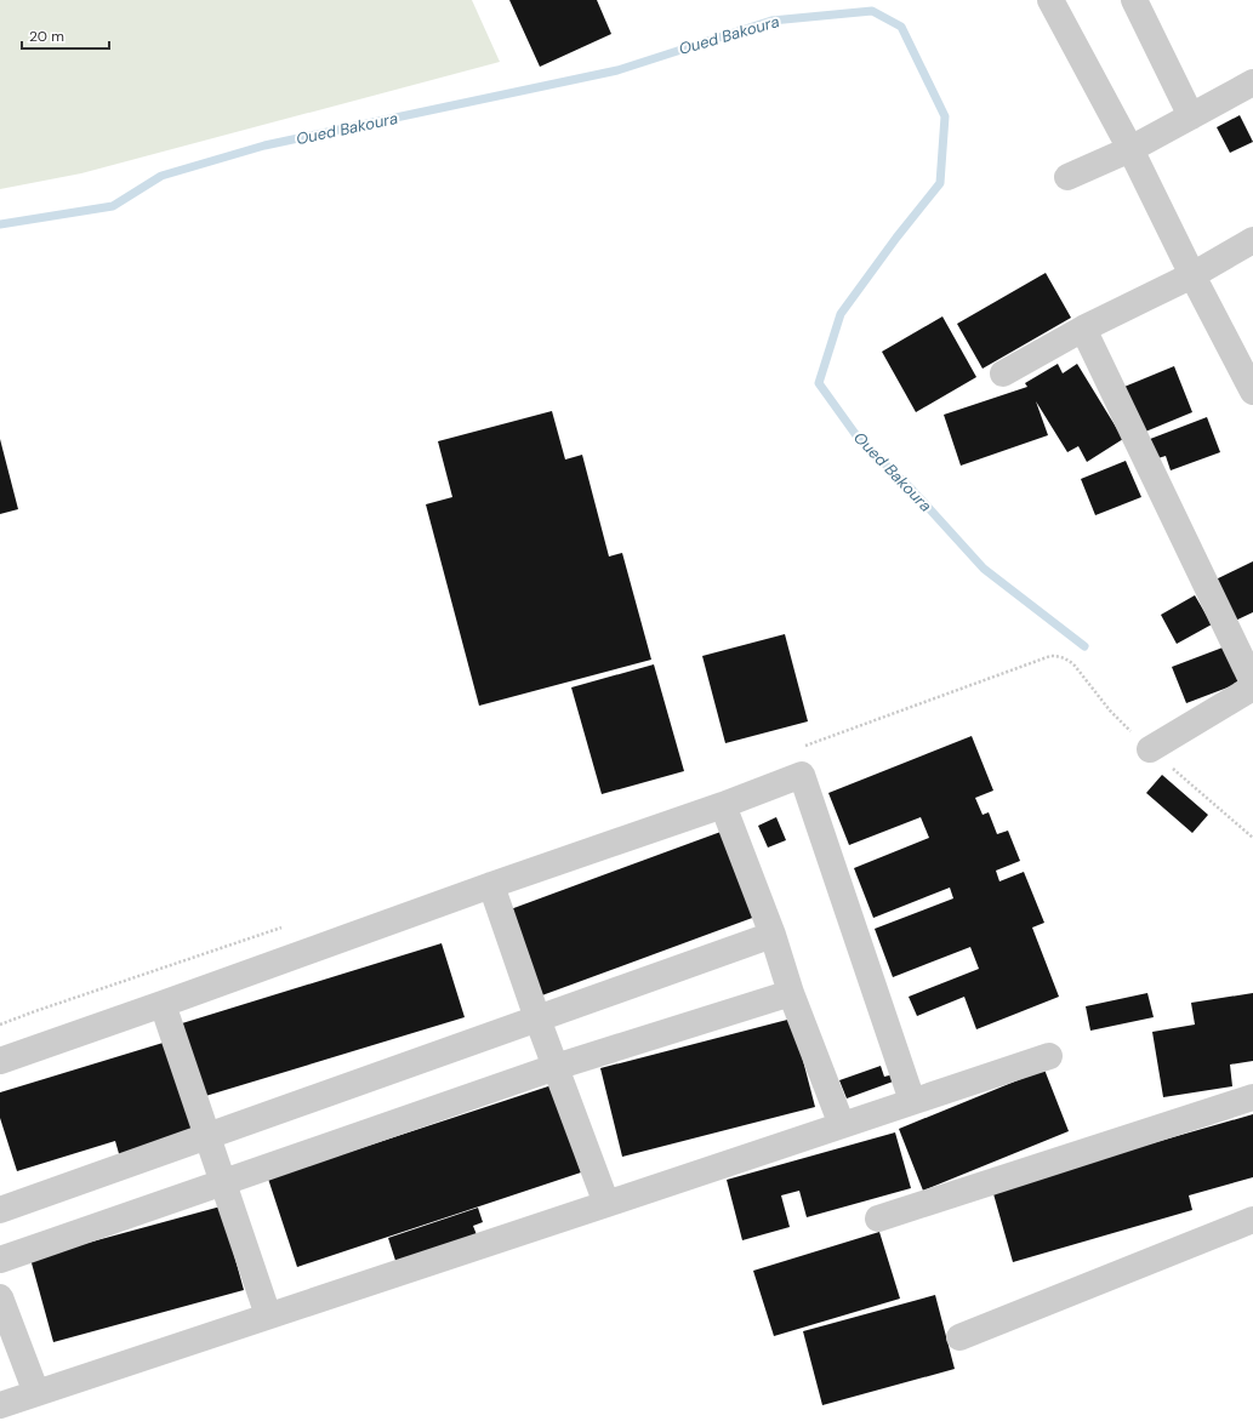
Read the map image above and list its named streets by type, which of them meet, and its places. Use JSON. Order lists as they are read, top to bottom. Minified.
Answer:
{"water":["Oued Bakoura"],"scale_bar":"20 m"}
